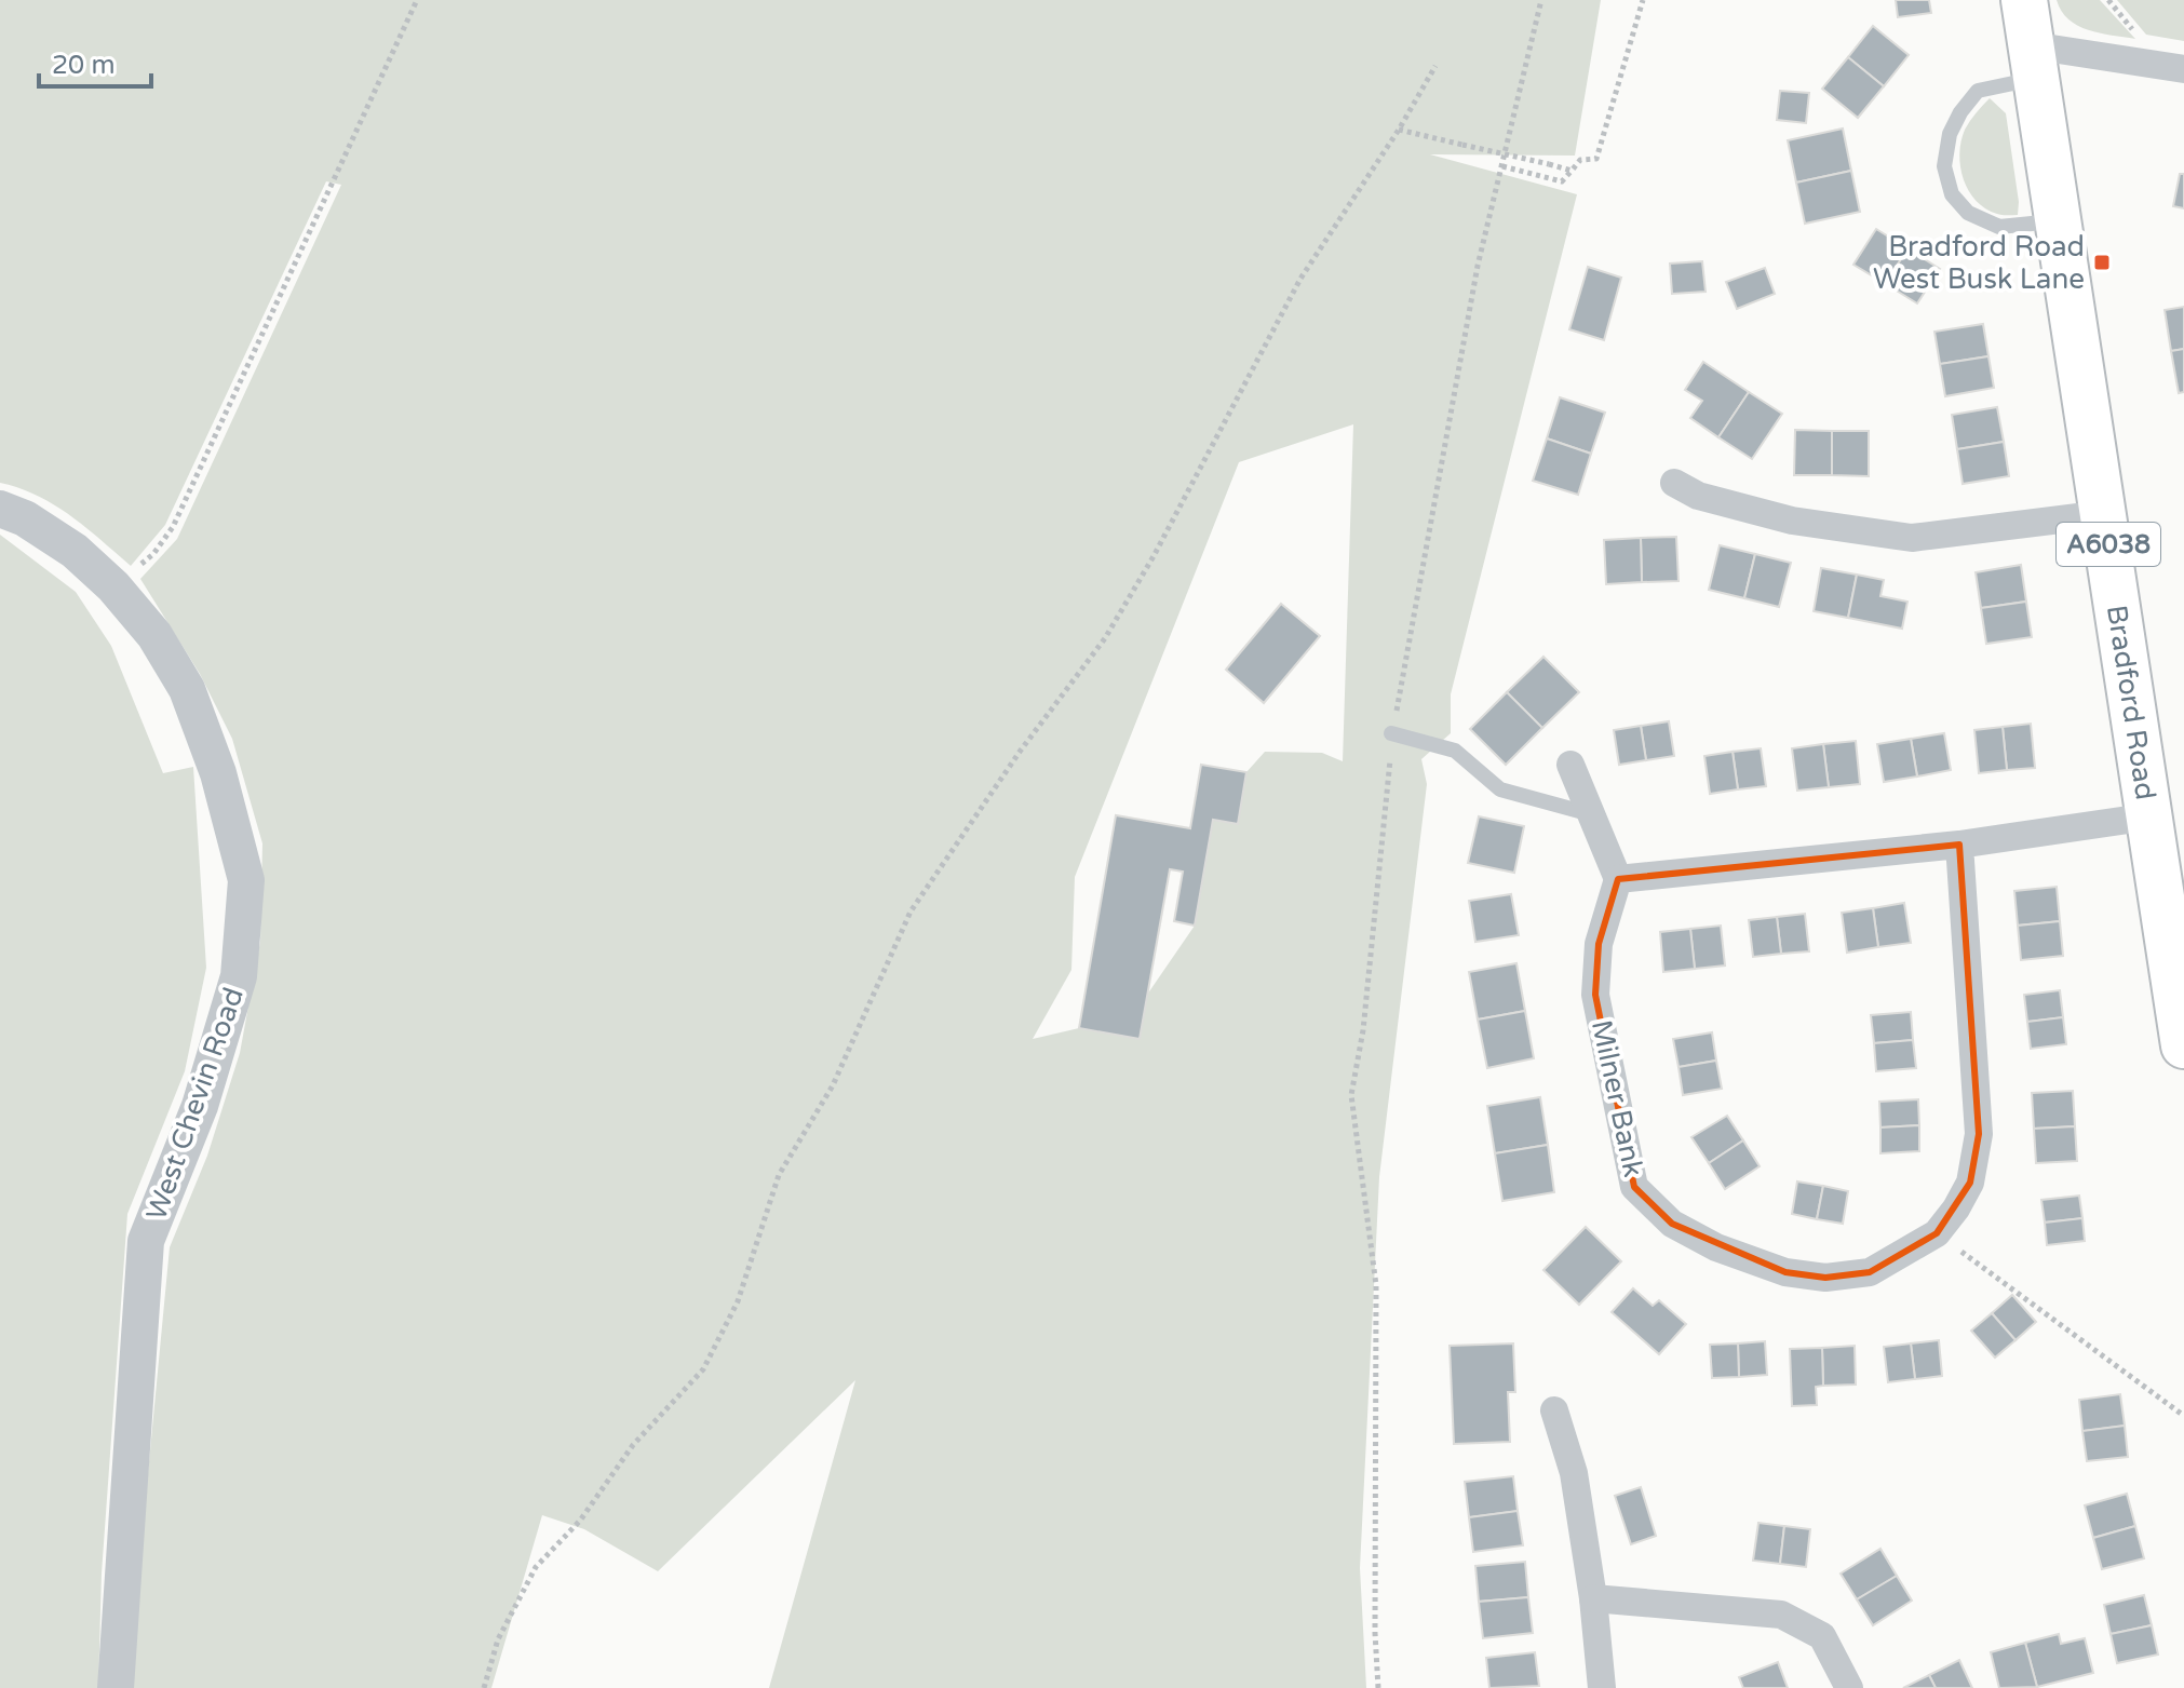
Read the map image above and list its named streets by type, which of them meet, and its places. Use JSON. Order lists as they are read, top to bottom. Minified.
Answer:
{"streets":{"main road":["A6038","Bradford Road"],"street":["Milner Bank","West Chevin Road"]},"places":{"transit":["Bradford Road West Busk Lane"]},"scale_bar":"20 m"}
